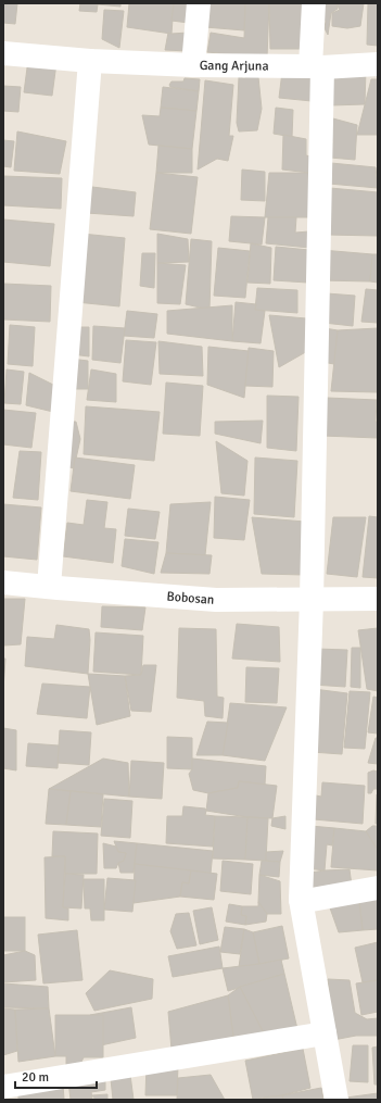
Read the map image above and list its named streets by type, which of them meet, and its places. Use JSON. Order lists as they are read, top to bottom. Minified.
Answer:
{"streets":{"street":["Gang Arjuna","Bobosan"]},"scale_bar":"20 m"}
